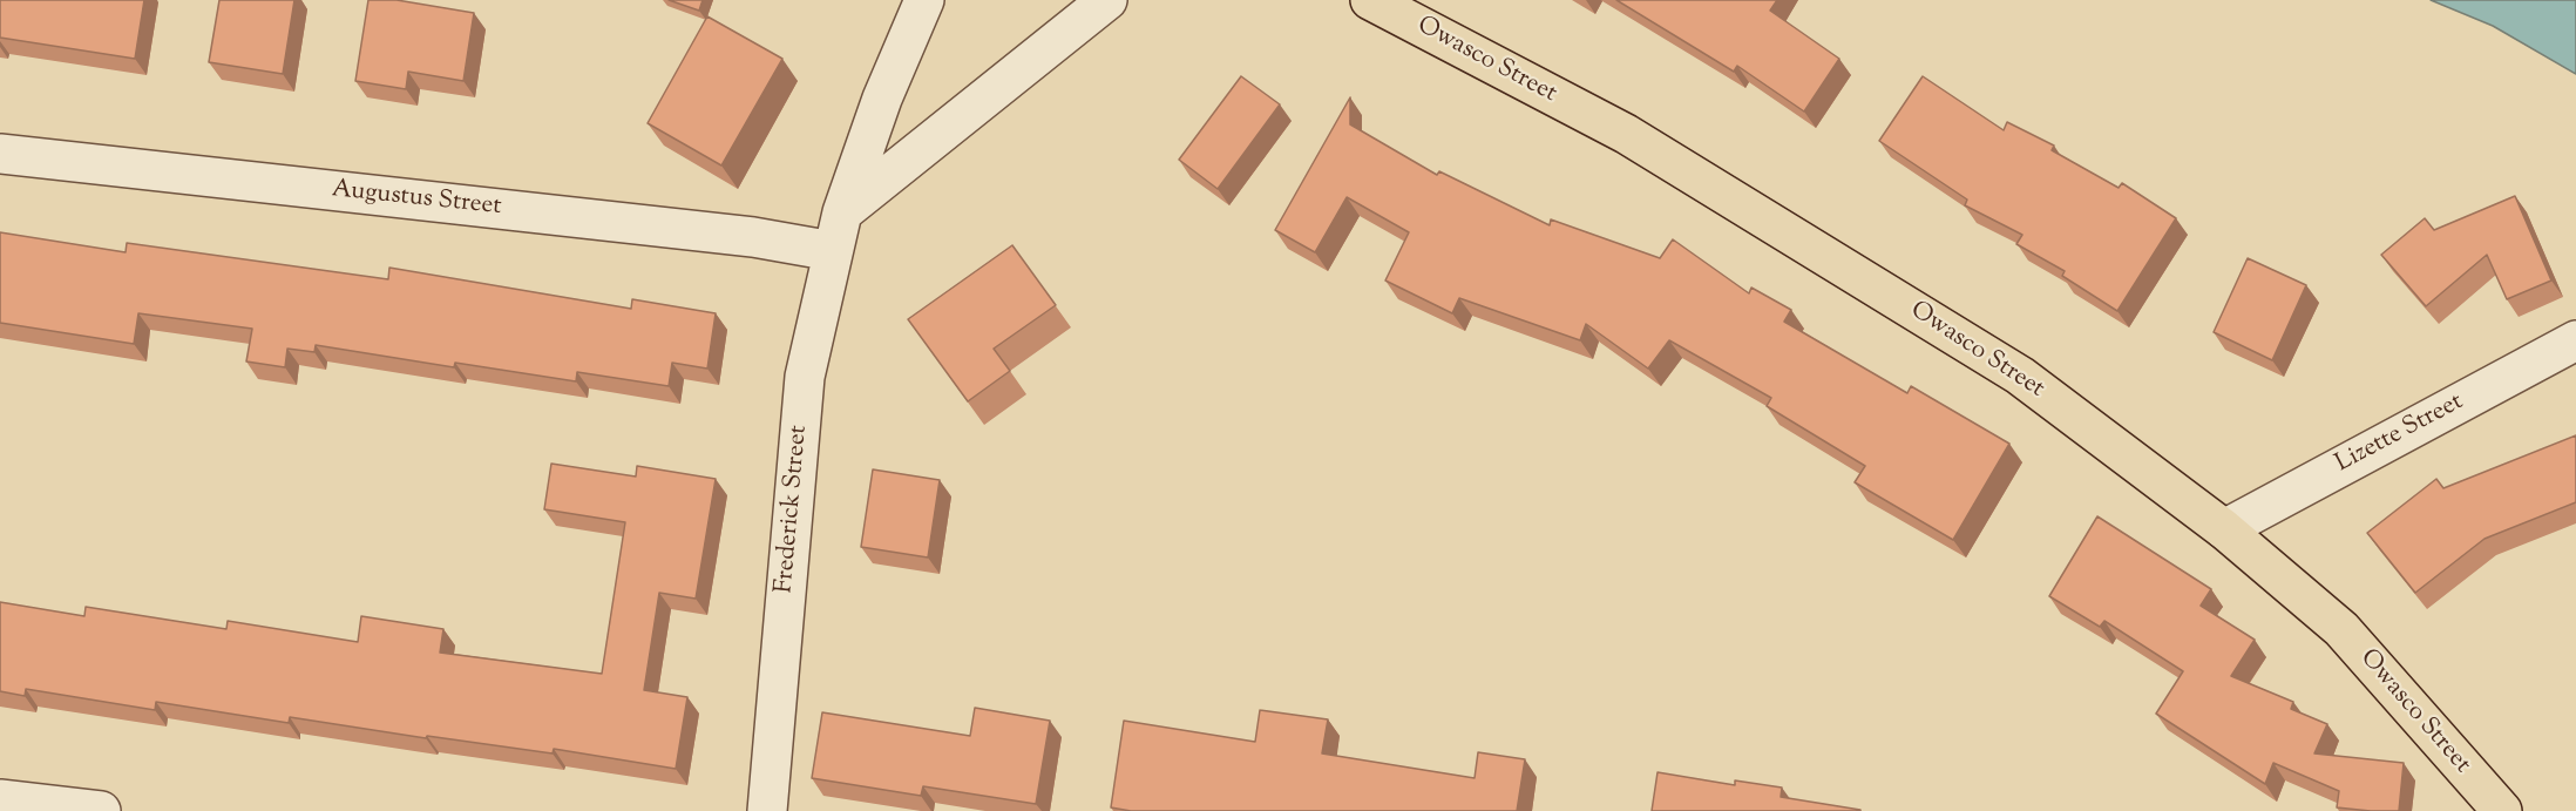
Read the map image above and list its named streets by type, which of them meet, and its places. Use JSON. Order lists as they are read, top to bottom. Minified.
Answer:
{"streets":{"main road":["Owasco Street"],"street":["Augustus Street","Lizette Street","Frederick Street"]},"crossings":[["Owasco Street","Lizette Street"],["Augustus Street","Frederick Street"]]}
